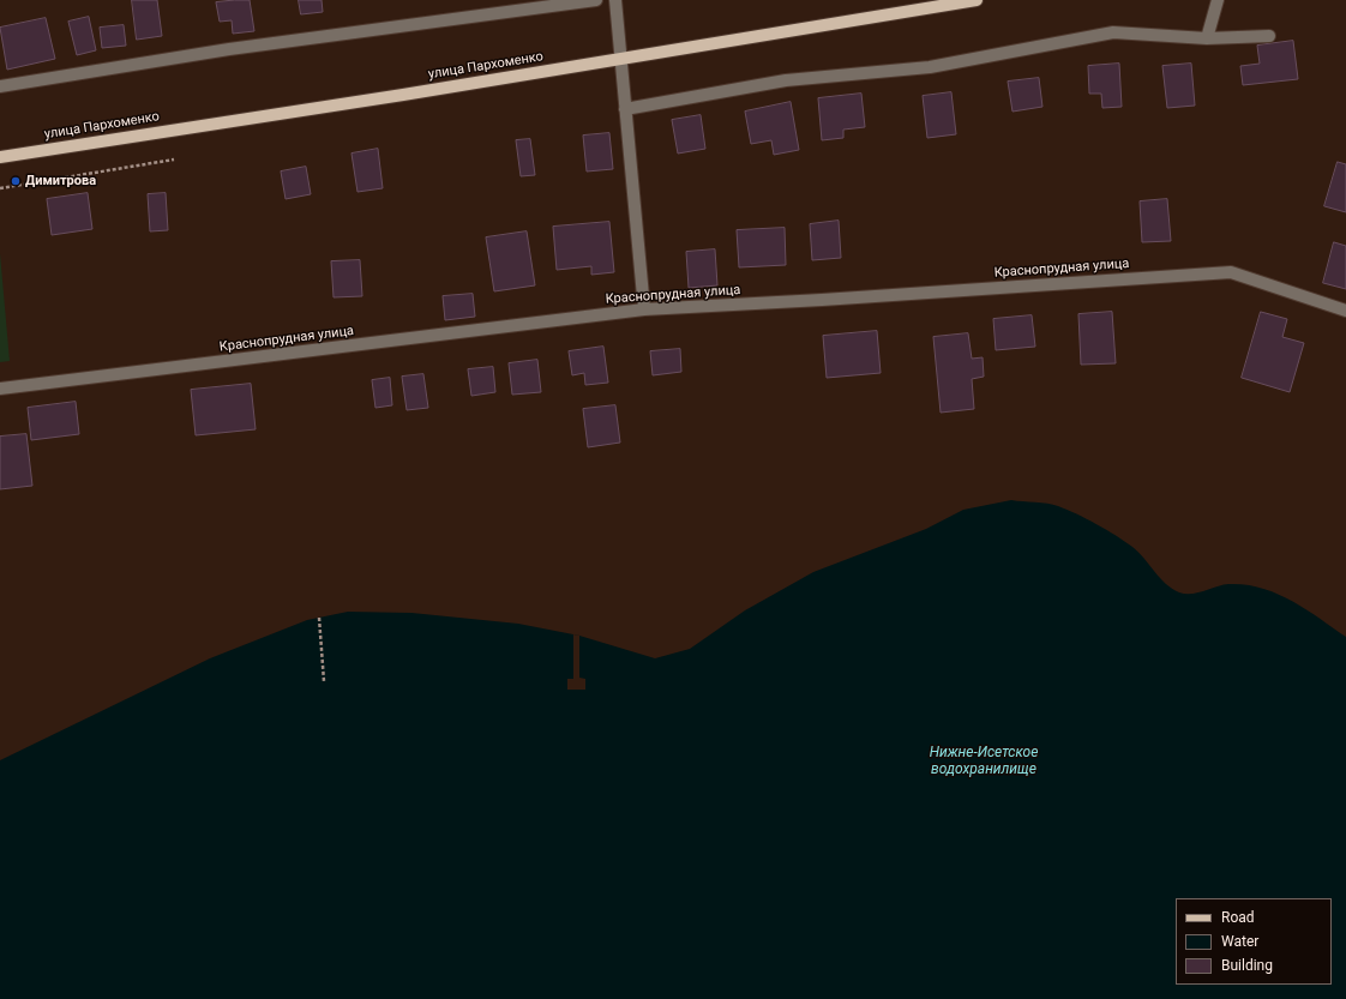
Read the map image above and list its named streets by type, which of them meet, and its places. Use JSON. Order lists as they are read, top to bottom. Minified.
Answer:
{"streets":{"main road":["улица Пархоменко"],"street":["Краснопрудная улица"]},"water":["Нижне-Исетское водохранилище"],"places":["Димитрова"],"legend":["Road","Water","Building"]}
